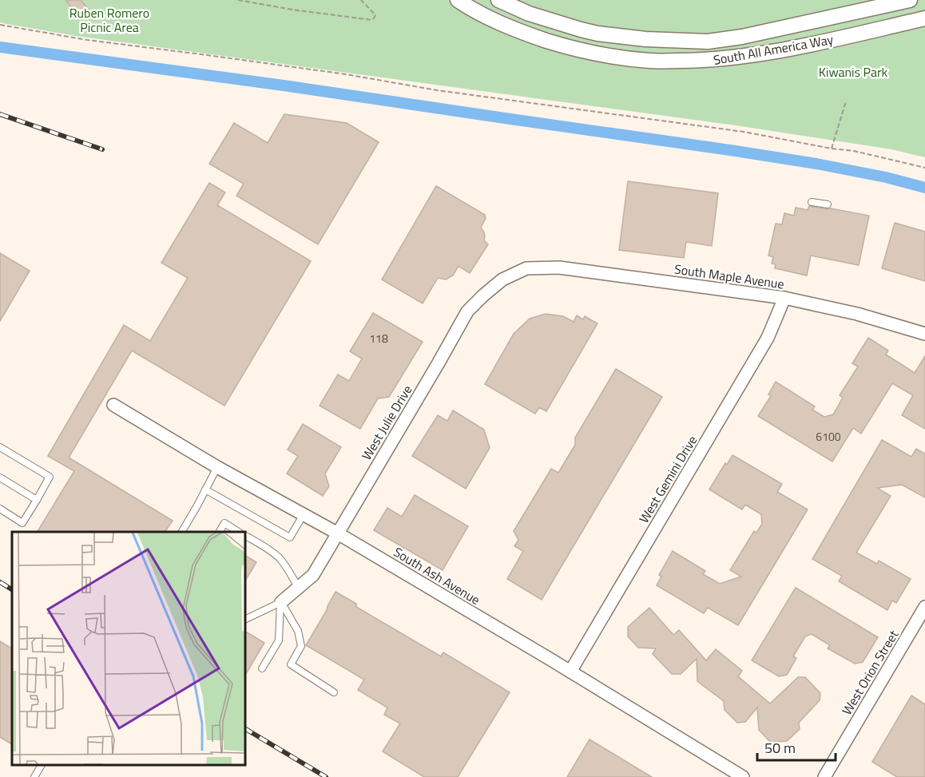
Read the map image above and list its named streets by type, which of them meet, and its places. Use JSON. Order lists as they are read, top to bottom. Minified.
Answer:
{"streets":{"street":["South All America Way","South Maple Avenue","West Julie Drive","West Gemini Drive","South Ash Avenue","West Orion Street"]},"crossings":[["South Maple Avenue","West Julie Drive"],["South Maple Avenue","West Gemini Drive"],["West Julie Drive","South Ash Avenue"],["West Gemini Drive","South Ash Avenue"]],"parks":["Ruben Romero Picnic Area","Kiwanis Park"],"house_numbers":["118","6100"],"scale_bar":"50 m"}
